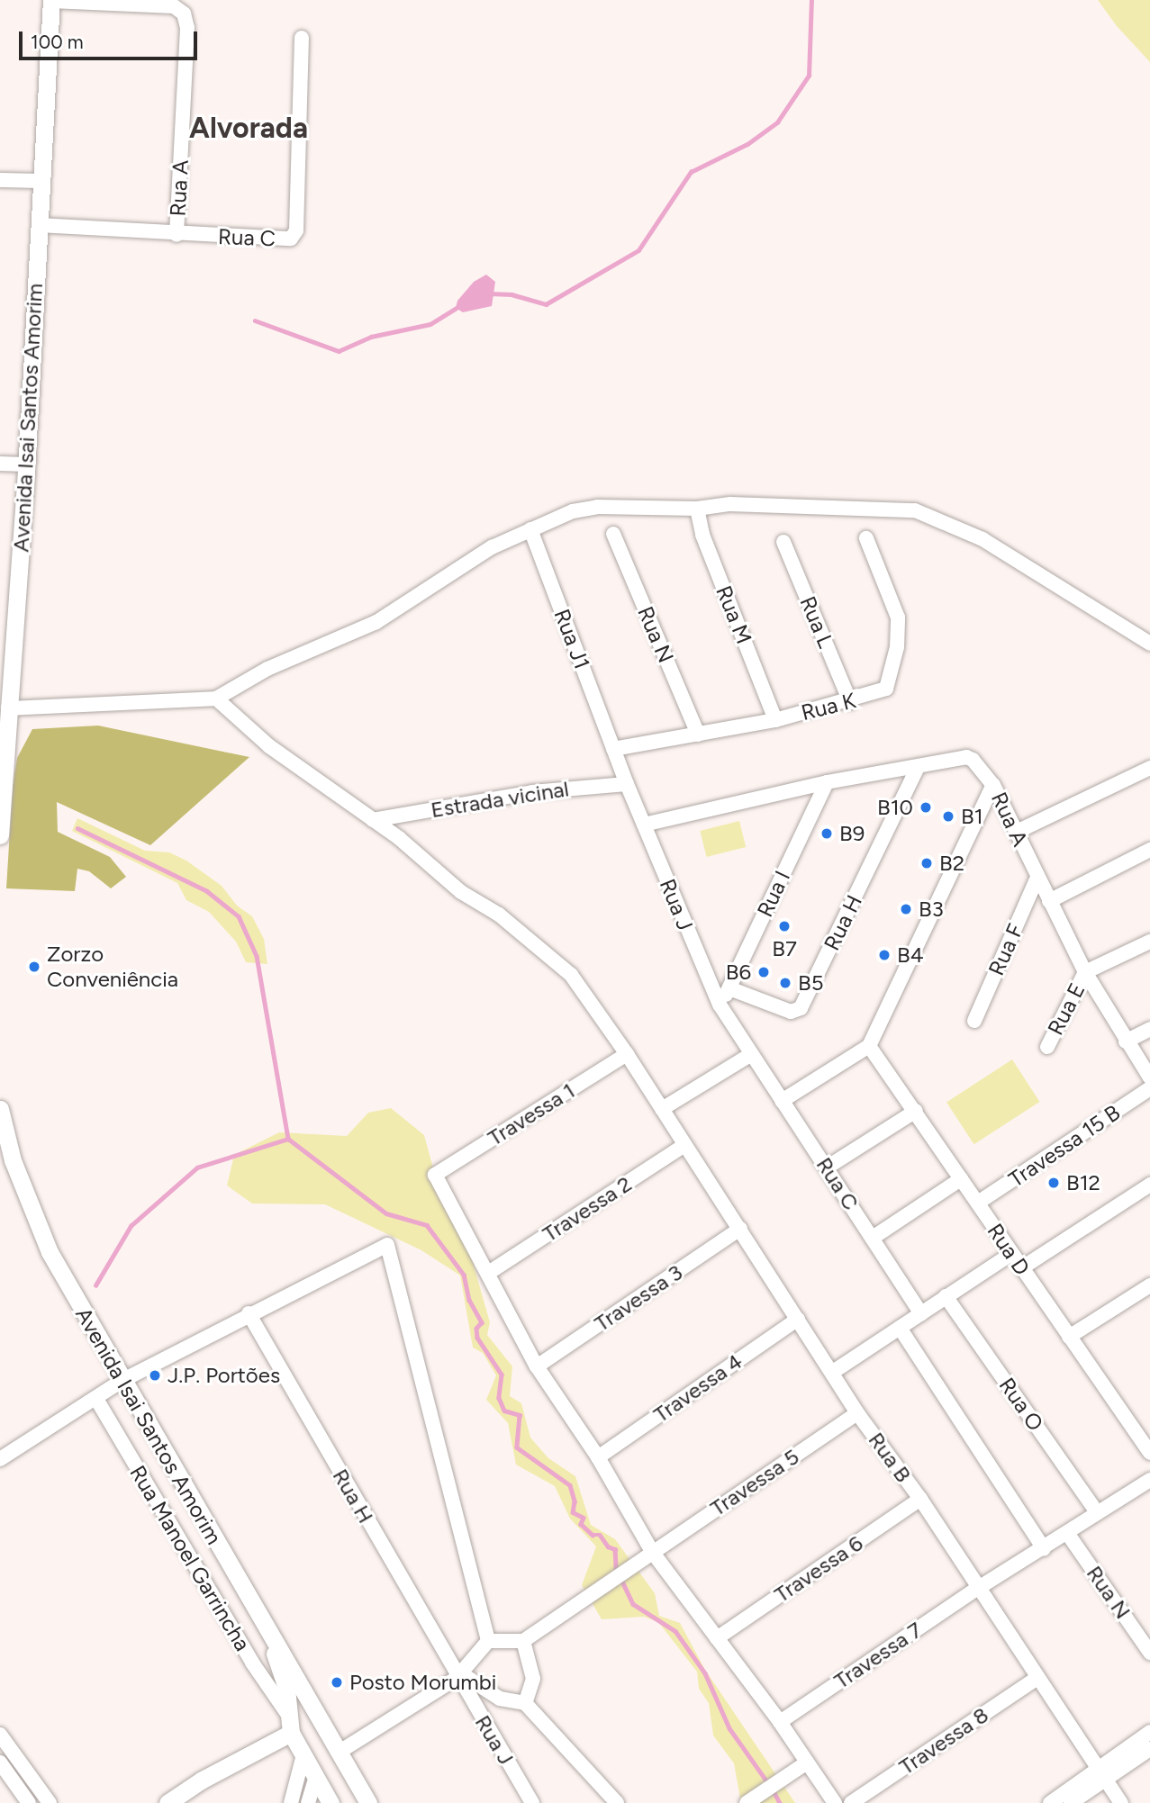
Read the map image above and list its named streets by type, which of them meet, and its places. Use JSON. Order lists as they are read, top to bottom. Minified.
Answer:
{"streets":{"main road":["Avenida Isai Santos Amorim"],"street":["Rua A","Rua C","Rua M","Rua L","Rua N","Rua J1","Rua K","Estrada vicinal","Rua I","Rua J","Rua H","Rua F","Rua E","Travessa 1","Travessa 15 B","Travessa 2","Rua D","Travessa 3","Travessa 4","Rua O","Rua B","Travessa 5","Rua Manoel Garrincha","Travessa 6","Travessa 7","Travessa 8"]},"crossings":[["Rua A","Rua C"],["Rua A","Avenida Isai Santos Amorim"],["Rua A","Rua I"],["Rua A","Rua J"],["Rua A","Rua H"],["Rua A","Rua F"],["Rua A","Rua E"],["Rua C","Avenida Isai Santos Amorim"],["Rua C","Rua J"],["Rua M","Rua K"],["Rua L","Rua K"],["Rua N","Rua K"],["Rua N","Travessa 7"],["Rua J1","Rua K"],["Rua J1","Rua J"],["Rua K","Rua J"],["Estrada vicinal","Rua J"],["Estrada vicinal","Rua B"],["Rua I","Rua J"],["Rua I","Rua H"],["Rua J","Rua H"],["Travessa 1","Travessa 2"],["Travessa 1","Rua B"],["Travessa 15 B","Rua D"],["Travessa 2","Rua B"],["Travessa 3","Rua B"],["Travessa 4","Rua B"],["Rua O","Travessa 7"],["Rua B","Travessa 5"],["Rua B","Travessa 6"],["Rua B","Travessa 7"],["Rua B","Travessa 8"]],"districts":["Alvorada"],"places":["B10","B1","B9","B2","B3","B7","B4","Zorzo Conveniência","B6","B5","B12","J.P. Portões","Posto Morumbi"],"scale_bar":"100 m"}
